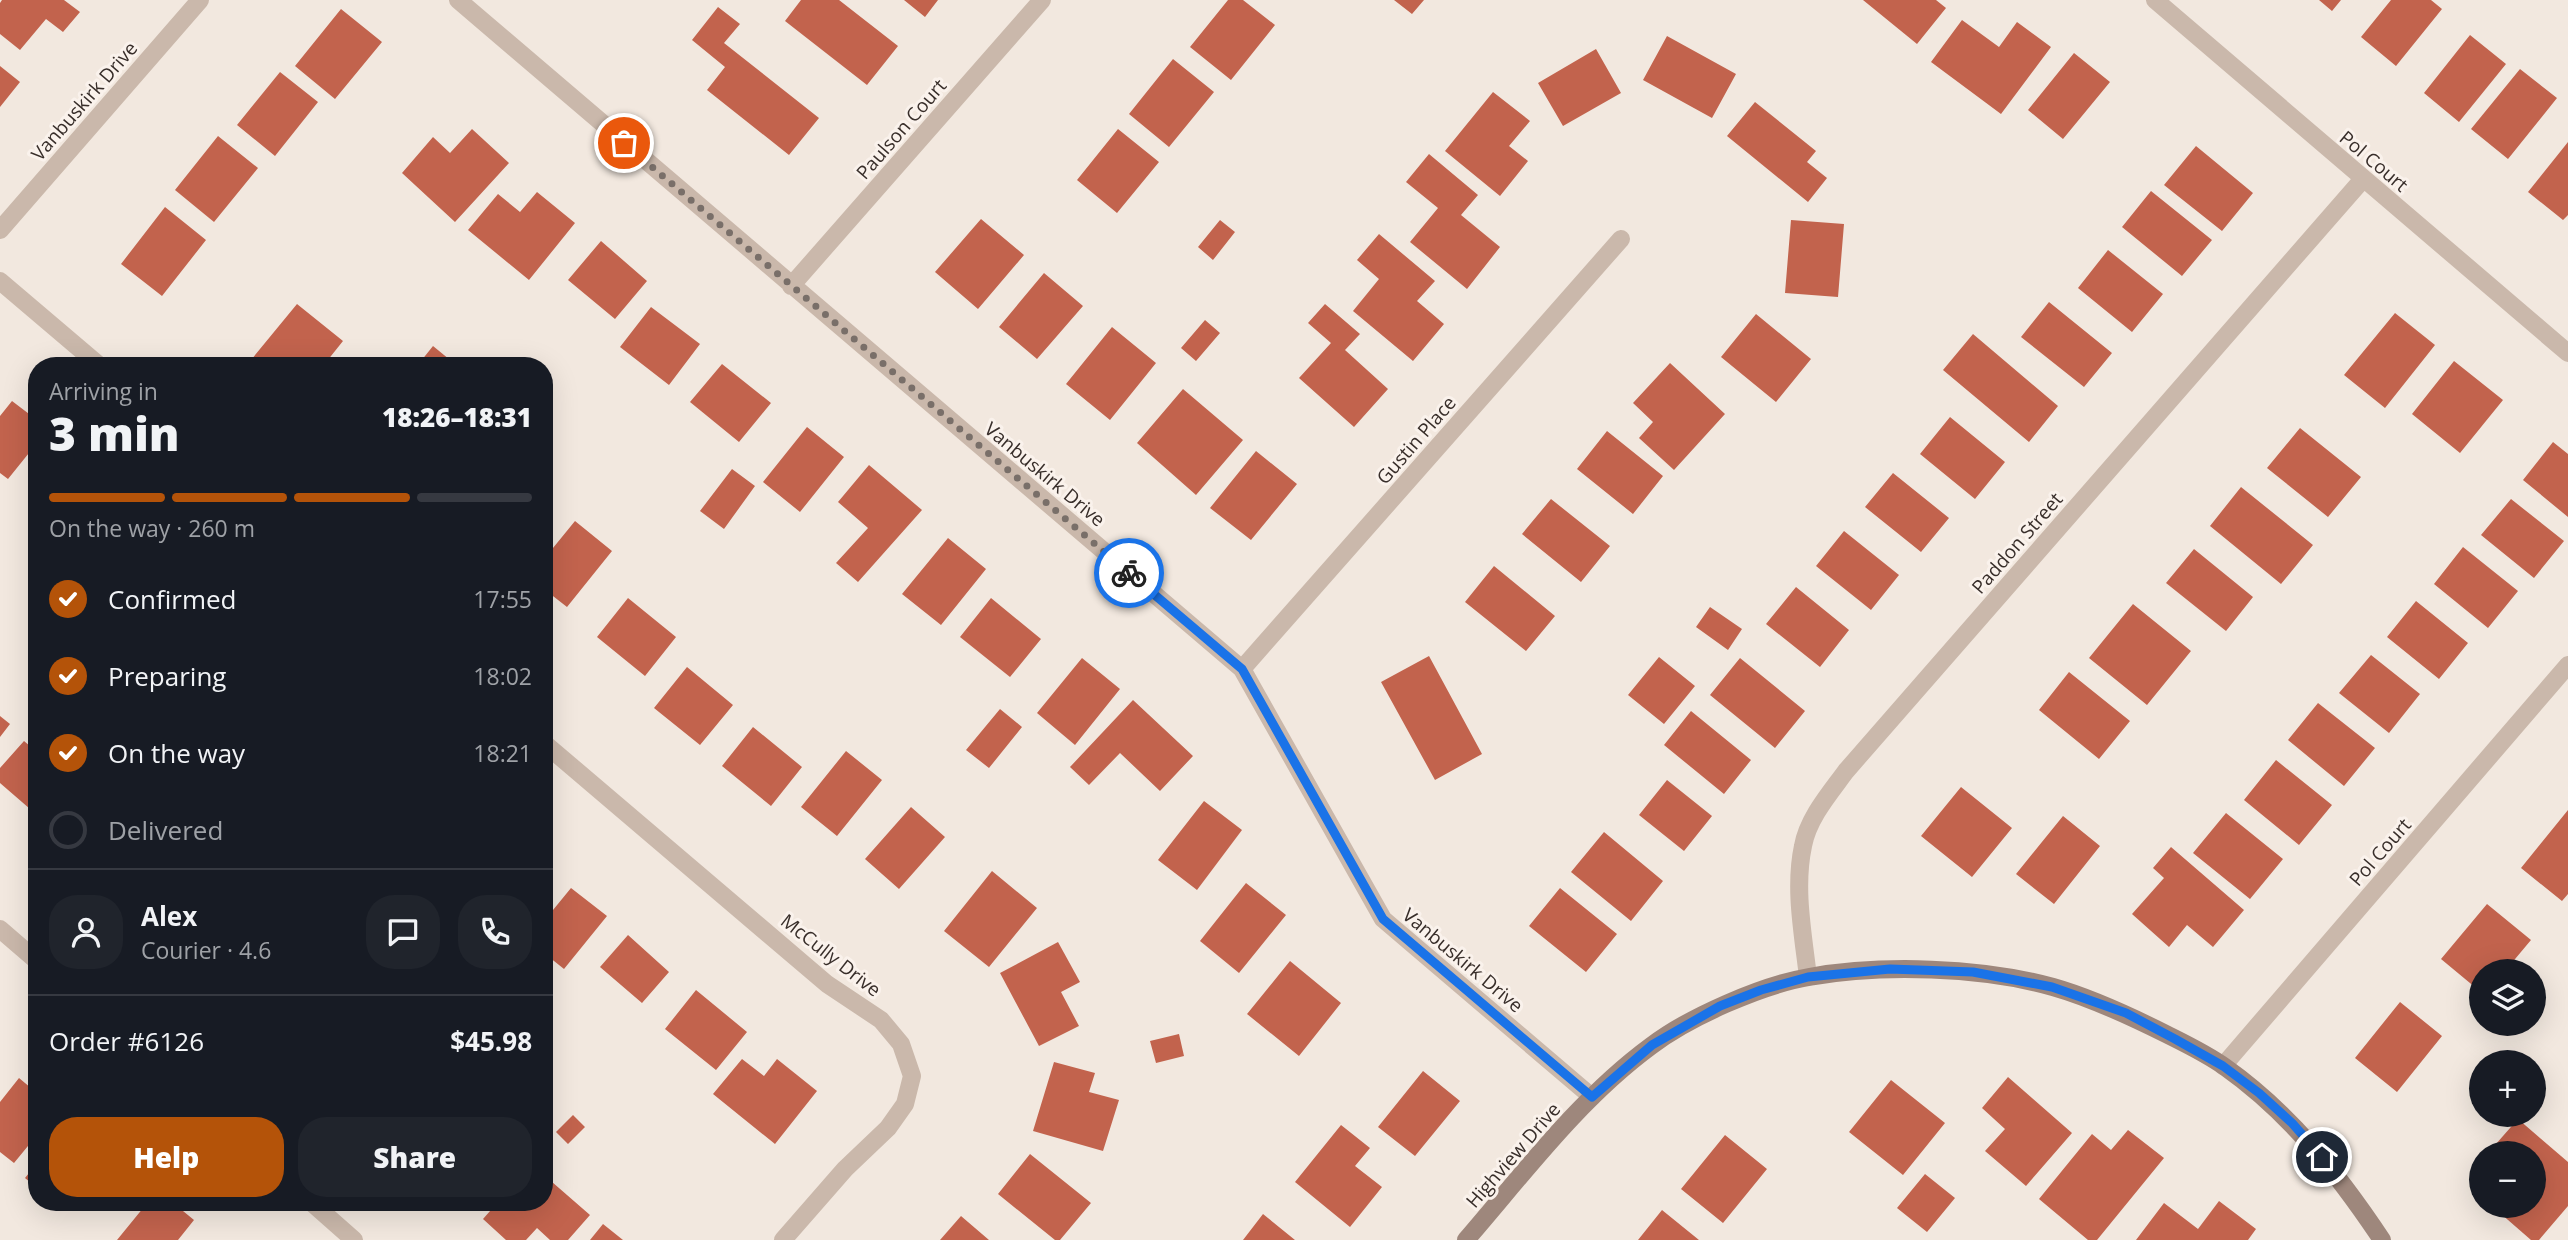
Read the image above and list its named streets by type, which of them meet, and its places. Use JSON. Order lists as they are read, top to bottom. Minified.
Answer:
{"streets":{"street":["Vanbuskirk Drive","Paulson Court","Pol Court","Gustin Place","Paddon Street","McCully Drive","Highview Drive"]},"crossings":[["Vanbuskirk Drive","Paulson Court"],["Vanbuskirk Drive","Gustin Place"],["Vanbuskirk Drive","Highview Drive"],["Pol Court","Paddon Street"],["Pol Court","Highview Drive"],["Paddon Street","Highview Drive"]],"page":{"heading":["3 min","Arriving in","18:26–18:31"],"panel":["Alex","Courier · 4.6","Order #6126","$45.98"],"bar":"On the way · 260 m","list":[["Confirmed","17:55"],["Preparing","18:02"],["On the way","18:21"],"Delivered"],"map_buttons":["+","−"],"buttons":["Help","Share"]}}
